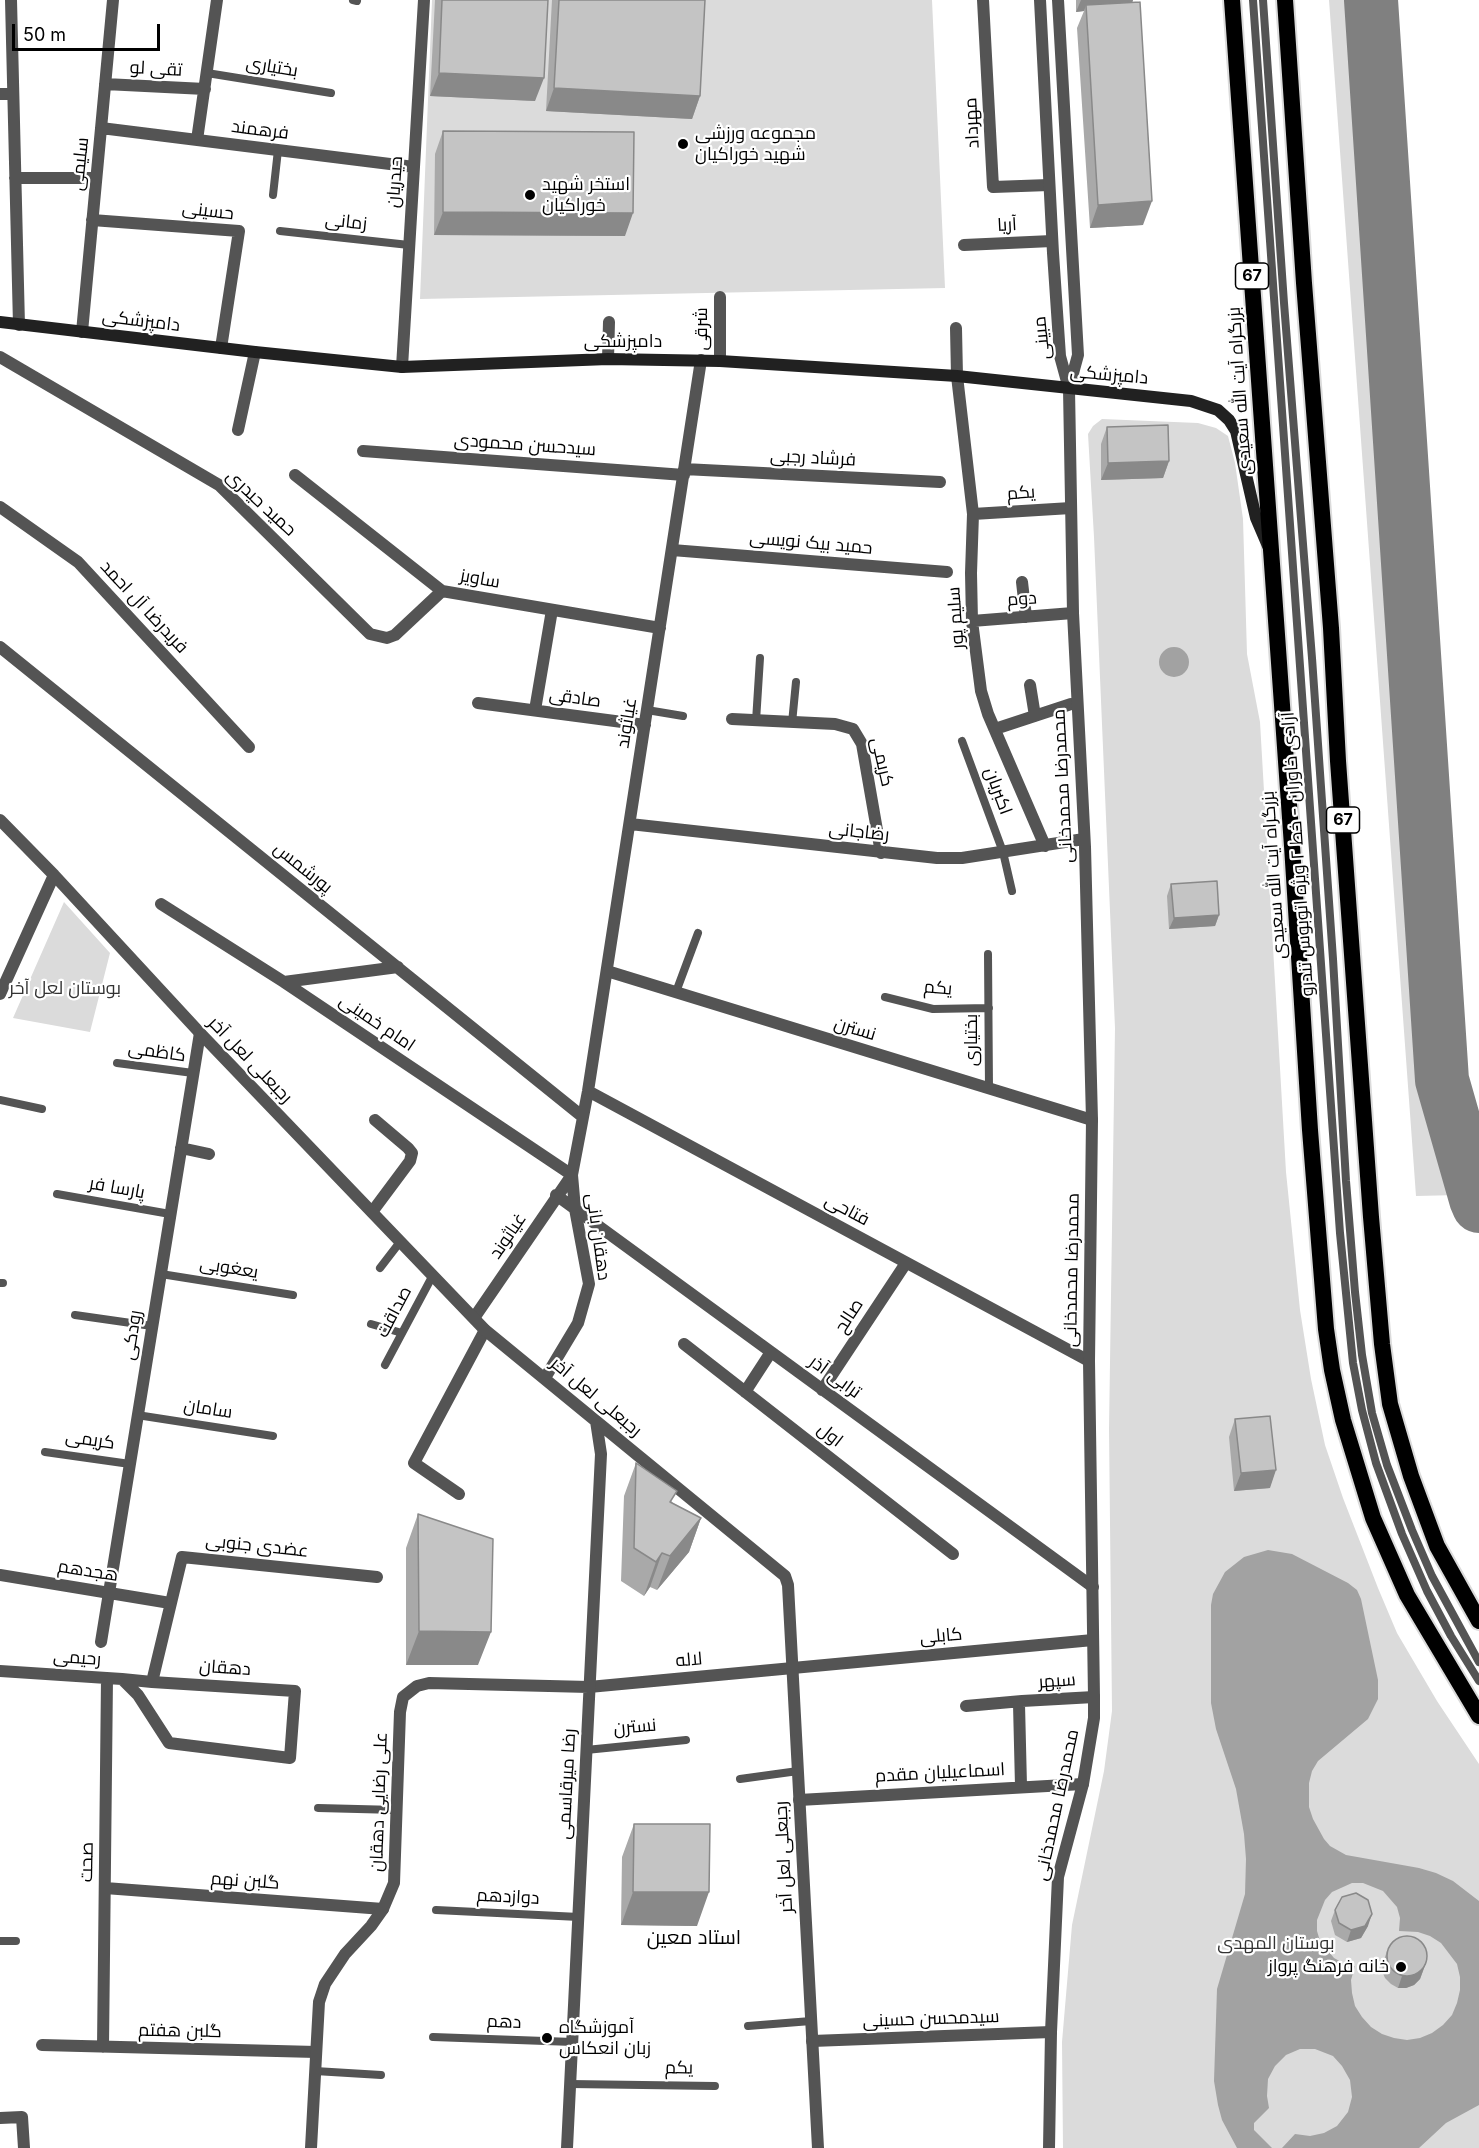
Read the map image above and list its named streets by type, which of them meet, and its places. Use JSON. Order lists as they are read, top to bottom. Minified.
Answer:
{"streets":{"highway":["67","بزرگراه آیت الله سعیدی"],"main road":["دامپزشکی"],"street":["تقی لو","مهرداد","فرهمند","سلیمی","حیدریان","حسینی","آریا","شرقی","مبینی","سیدحسن محمودی","فرشاد رجبی","یکم","حمید حیدری","حمید بیک نویسی","ساویز","دوم","فریدرضا آل احمد","سلیم پور","صادقی","غیاثوند","کریمی","محمدرضا محمدخانی","رضاجانی","پورشمس","امام خمینی","نسترن","رجبعلی لعل آخر","فتاحی","دهقان بانی","صالح","رودکی","ترابی آذر","اول","عضدی جنوبی","هجدهم","کابلی","رحیمی","لاله","دهقان","سپهر","اسماعیلیان مقدم","رضا میرقاسمی","علی رضایی دهقان","صحت","گلبن نهم","سیدمحسن حسینی","گلبن هفتم"],"lane":["بختیاری","زمانی","اکبریان","آزادی خاوران - خط ۲ ویژه اتوبوس تندرو","کاظمی","پارسا فر","یعغوبی","صداقت","سامان","دوازدهم","دهم"]},"crossings":[["بختیاری","یکم"],["بختیاری","نسترن"],["تقی لو","سلیمی"],["مهرداد","مبینی"],["فرهمند","سلیمی"],["فرهمند","حیدریان"],["سلیمی","حسینی"],["سلیمی","دامپزشکی"],["حیدریان","زمانی"],["حیدریان","دامپزشکی"],["حسینی","دامپزشکی"],["آریا","مبینی"],["دامپزشکی","شرقی"],["دامپزشکی","مبینی"],["دامپزشکی","بزرگراه آیت الله سعیدی"],["دامپزشکی","سلیم پور"],["دامپزشکی","غیاثوند"],["دامپزشکی","محمدرضا محمدخانی"],["مبینی","محمدرضا محمدخانی"],["سیدحسن محمودی","فرشاد رجبی"],["سیدحسن محمودی","غیاثوند"],["فرشاد رجبی","غیاثوند"],["یکم","سلیم پور"],["یکم","محمدرضا محمدخانی"],["یکم","رضا میرقاسمی"],["حمید حیدری","ساویز"],["حمید بیک نویسی","غیاثوند"],["ساویز","صادقی"],["ساویز","غیاثوند"],["دوم","سلیم پور"],["دوم","محمدرضا محمدخانی"],["سلیم پور","رضاجانی"],["صادقی","غیاثوند"],["غیاثوند","رضاجانی"],["غیاثوند","امام خمینی"],["غیاثوند","نسترن"],["غیاثوند","رجبعلی لعل آخر"],["غیاثوند","فتاحی"],["غیاثوند","دهقان بانی"],["غیاثوند","ترابی آذر"],["کریمی","رضاجانی"],["کریمی","رودکی"],["محمدرضا محمدخانی","رضاجانی"],["محمدرضا محمدخانی","نسترن"],["محمدرضا محمدخانی","فتاحی"],["محمدرضا محمدخانی","ترابی آذر"],["محمدرضا محمدخانی","کابلی"],["محمدرضا محمدخانی","سپهر"],["محمدرضا محمدخانی","اسماعیلیان مقدم"],["محمدرضا محمدخانی","سیدمحسن حسینی"],["اکبریان","رضاجانی"],["پورشمس","دهقان بانی"],["امام خمینی","دهقان بانی"],["نسترن","رضا میرقاسمی"],["کاظمی","رودکی"],["رجبعلی لعل آخر","دهقان بانی"],["رجبعلی لعل آخر","صداقت"],["رجبعلی لعل آخر","رودکی"],["رجبعلی لعل آخر","کابلی"],["رجبعلی لعل آخر","لاله"],["رجبعلی لعل آخر","اسماعیلیان مقدم"],["رجبعلی لعل آخر","رضا میرقاسمی"],["رجبعلی لعل آخر","سیدمحسن حسینی"],["پارسا فر","رودکی"],["فتاحی","دهقان بانی"],["فتاحی","صالح"],["دهقان بانی","ترابی آذر"],["یعغوبی","رودکی"],["صالح","ترابی آذر"],["رودکی","سامان"],["رودکی","هجدهم"],["عضدی جنوبی","هجدهم"],["کابلی","لاله"],["رحیمی","دهقان"],["رحیمی","صحت"],["لاله","رضا میرقاسمی"],["لاله","علی رضایی دهقان"],["سپهر","اسماعیلیان مقدم"],["رضا میرقاسمی","علی رضایی دهقان"],["رضا میرقاسمی","دوازدهم"],["رضا میرقاسمی","دهم"],["علی رضایی دهقان","گلبن نهم"],["علی رضایی دهقان","گلبن هفتم"],["صحت","گلبن نهم"],["صحت","گلبن هفتم"]],"districts":["استاد معین"],"parks":["بوستان لعل آخر","بوستان المهدی"],"places":["مجموعه ورزشی شهید خوراکیان","استخر شهید خوراکیان","خانه فرهنگ پرواز","آموزشگاه زبان انعکاس"],"scale_bar":"50 m"}
